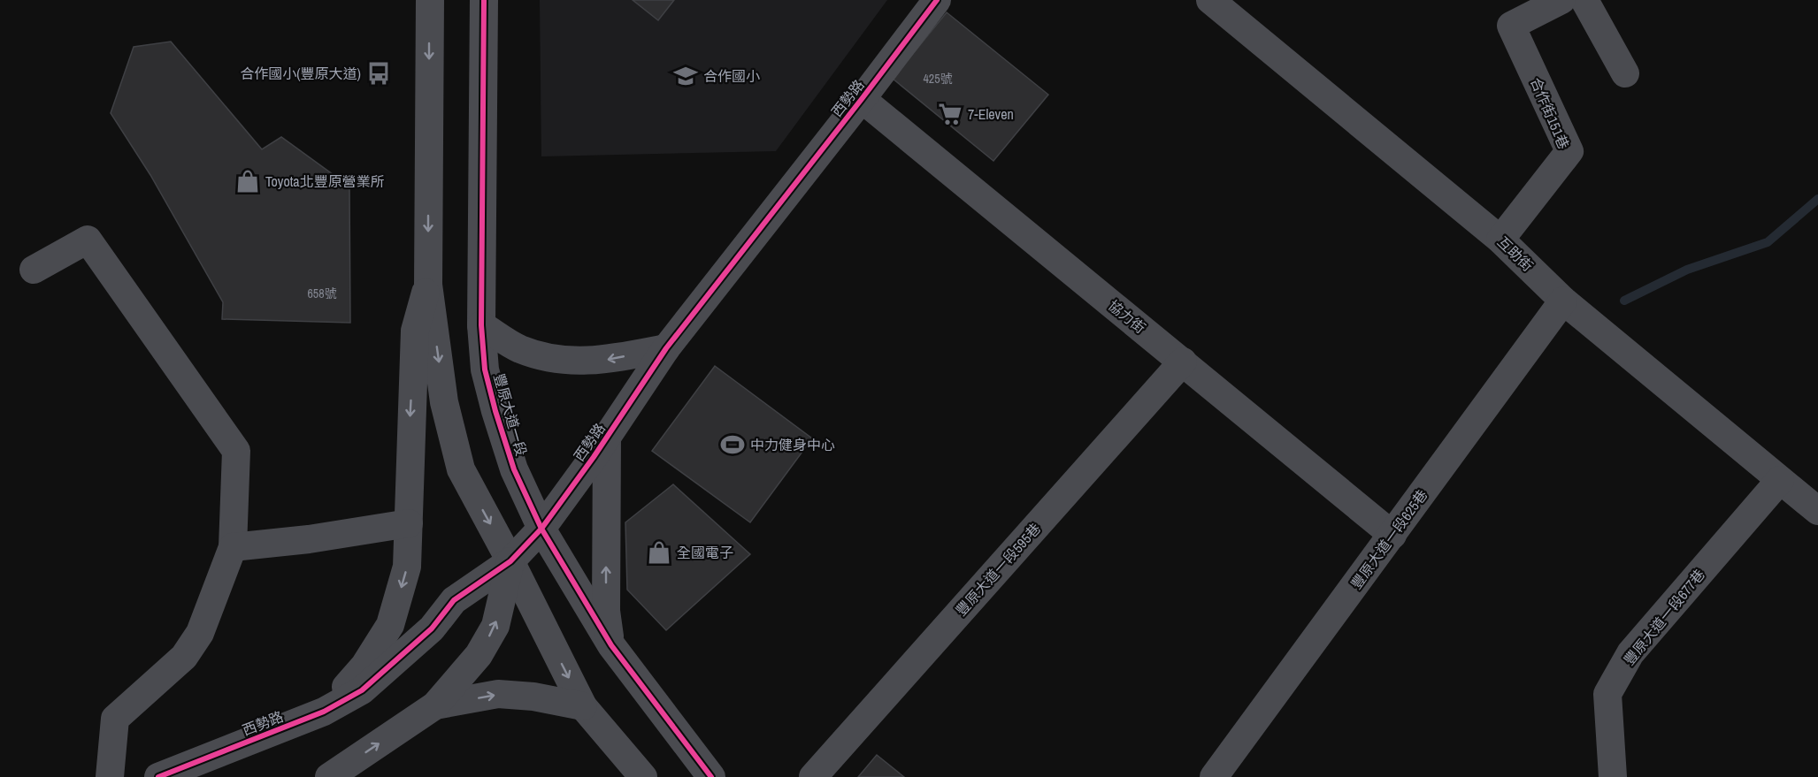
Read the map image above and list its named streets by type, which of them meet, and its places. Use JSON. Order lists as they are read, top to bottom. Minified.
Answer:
{"streets":{"street":["西勢路","合作街151巷","互助街","協力街","豐原大道一段","豐原大道一段625巷","豐原大道一段595巷","豐原大道一段677巷"]},"crossings":[["西勢路","協力街"],["西勢路","豐原大道一段"],["合作街151巷","互助街"],["互助街","豐原大道一段625巷"],["互助街","豐原大道一段677巷"],["協力街","豐原大道一段625巷"],["協力街","豐原大道一段595巷"]],"places":{"bus stop":["合作國小(豐原大道)"],"school or university":["合作國小"],"supermarket":["7-Eleven"],"shop":["Toyota北豐原營業所","全國電子"],"sports":["中力健身中心"]},"house_numbers":["425號","658號"]}
